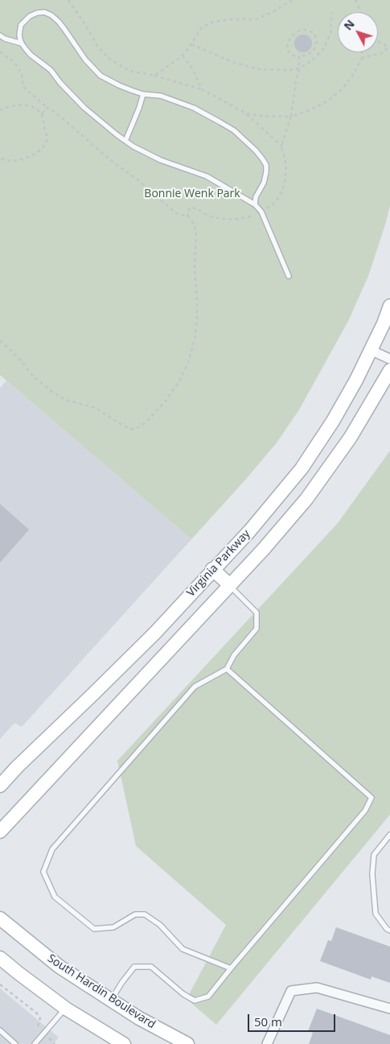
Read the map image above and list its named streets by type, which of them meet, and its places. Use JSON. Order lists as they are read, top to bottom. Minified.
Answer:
{"streets":{"main road":["Virginia Parkway","South Hardin Boulevard"]},"parks":["Bonnie Wenk Park"],"scale_bar":"50 m","north":"top left"}
